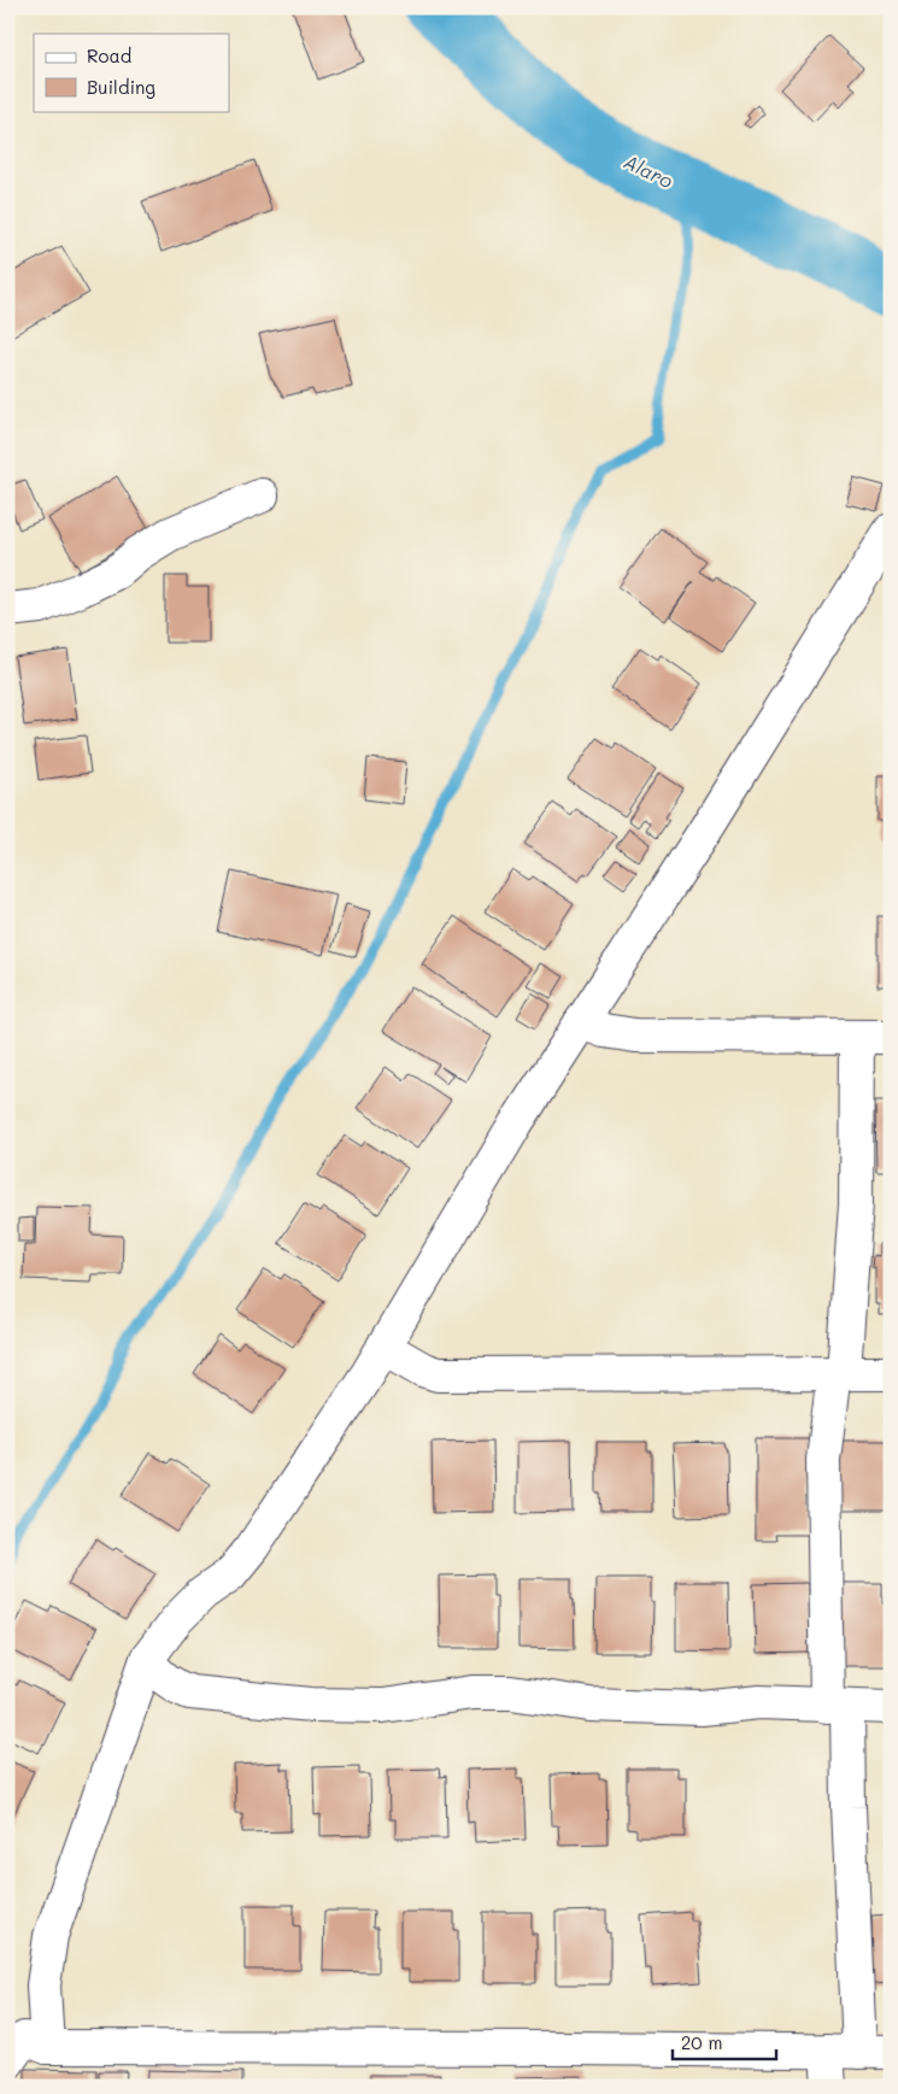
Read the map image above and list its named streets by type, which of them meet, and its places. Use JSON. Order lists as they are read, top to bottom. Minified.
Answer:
{"water":["Alaro"],"legend":["Road","Building"],"scale_bar":"20 m"}
